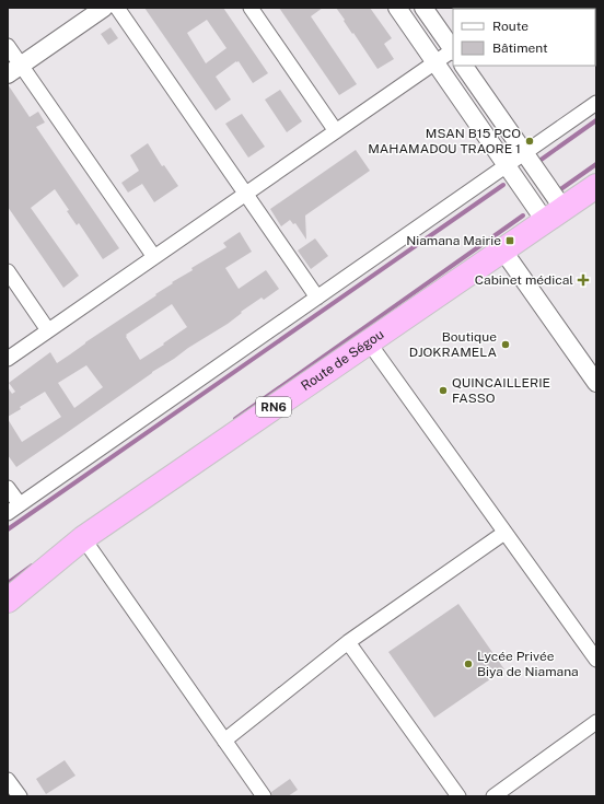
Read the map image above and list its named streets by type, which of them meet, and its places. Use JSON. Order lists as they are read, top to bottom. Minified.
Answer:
{"streets":{"highway":["Route de Ségou","RN6"]},"places":{"other":["MSAN B15 PCO MAHAMADOU TRAORE 1","Boutique DJOKRAMELA","QUINCAILLERIE FASSO","Lycée Privée Biya de Niamana"],"transit":["Niamana Mairie"],"health":["Cabinet médical"]},"legend":["Route","Bâtiment"]}
